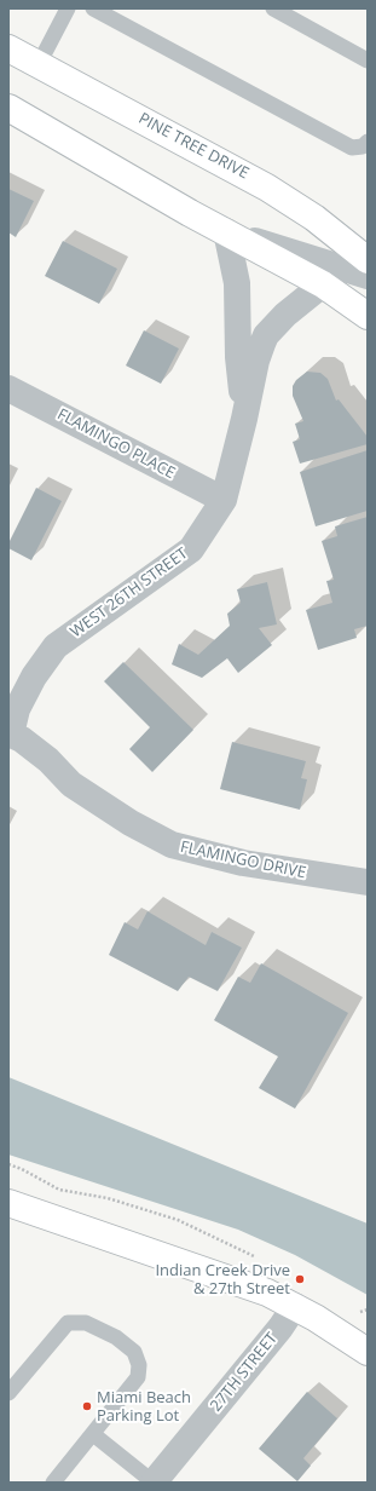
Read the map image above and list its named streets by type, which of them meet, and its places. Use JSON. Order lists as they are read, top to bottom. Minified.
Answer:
{"streets":{"main road":["PINE TREE DRIVE"],"street":["FLAMINGO PLACE","WEST 26TH STREET","FLAMINGO DRIVE","27TH STREET"]},"crossings":[["FLAMINGO PLACE","WEST 26TH STREET"],["WEST 26TH STREET","FLAMINGO DRIVE"]],"places":["Indian Creek Drive & 27th Street","Miami Beach Parking Lot"]}
